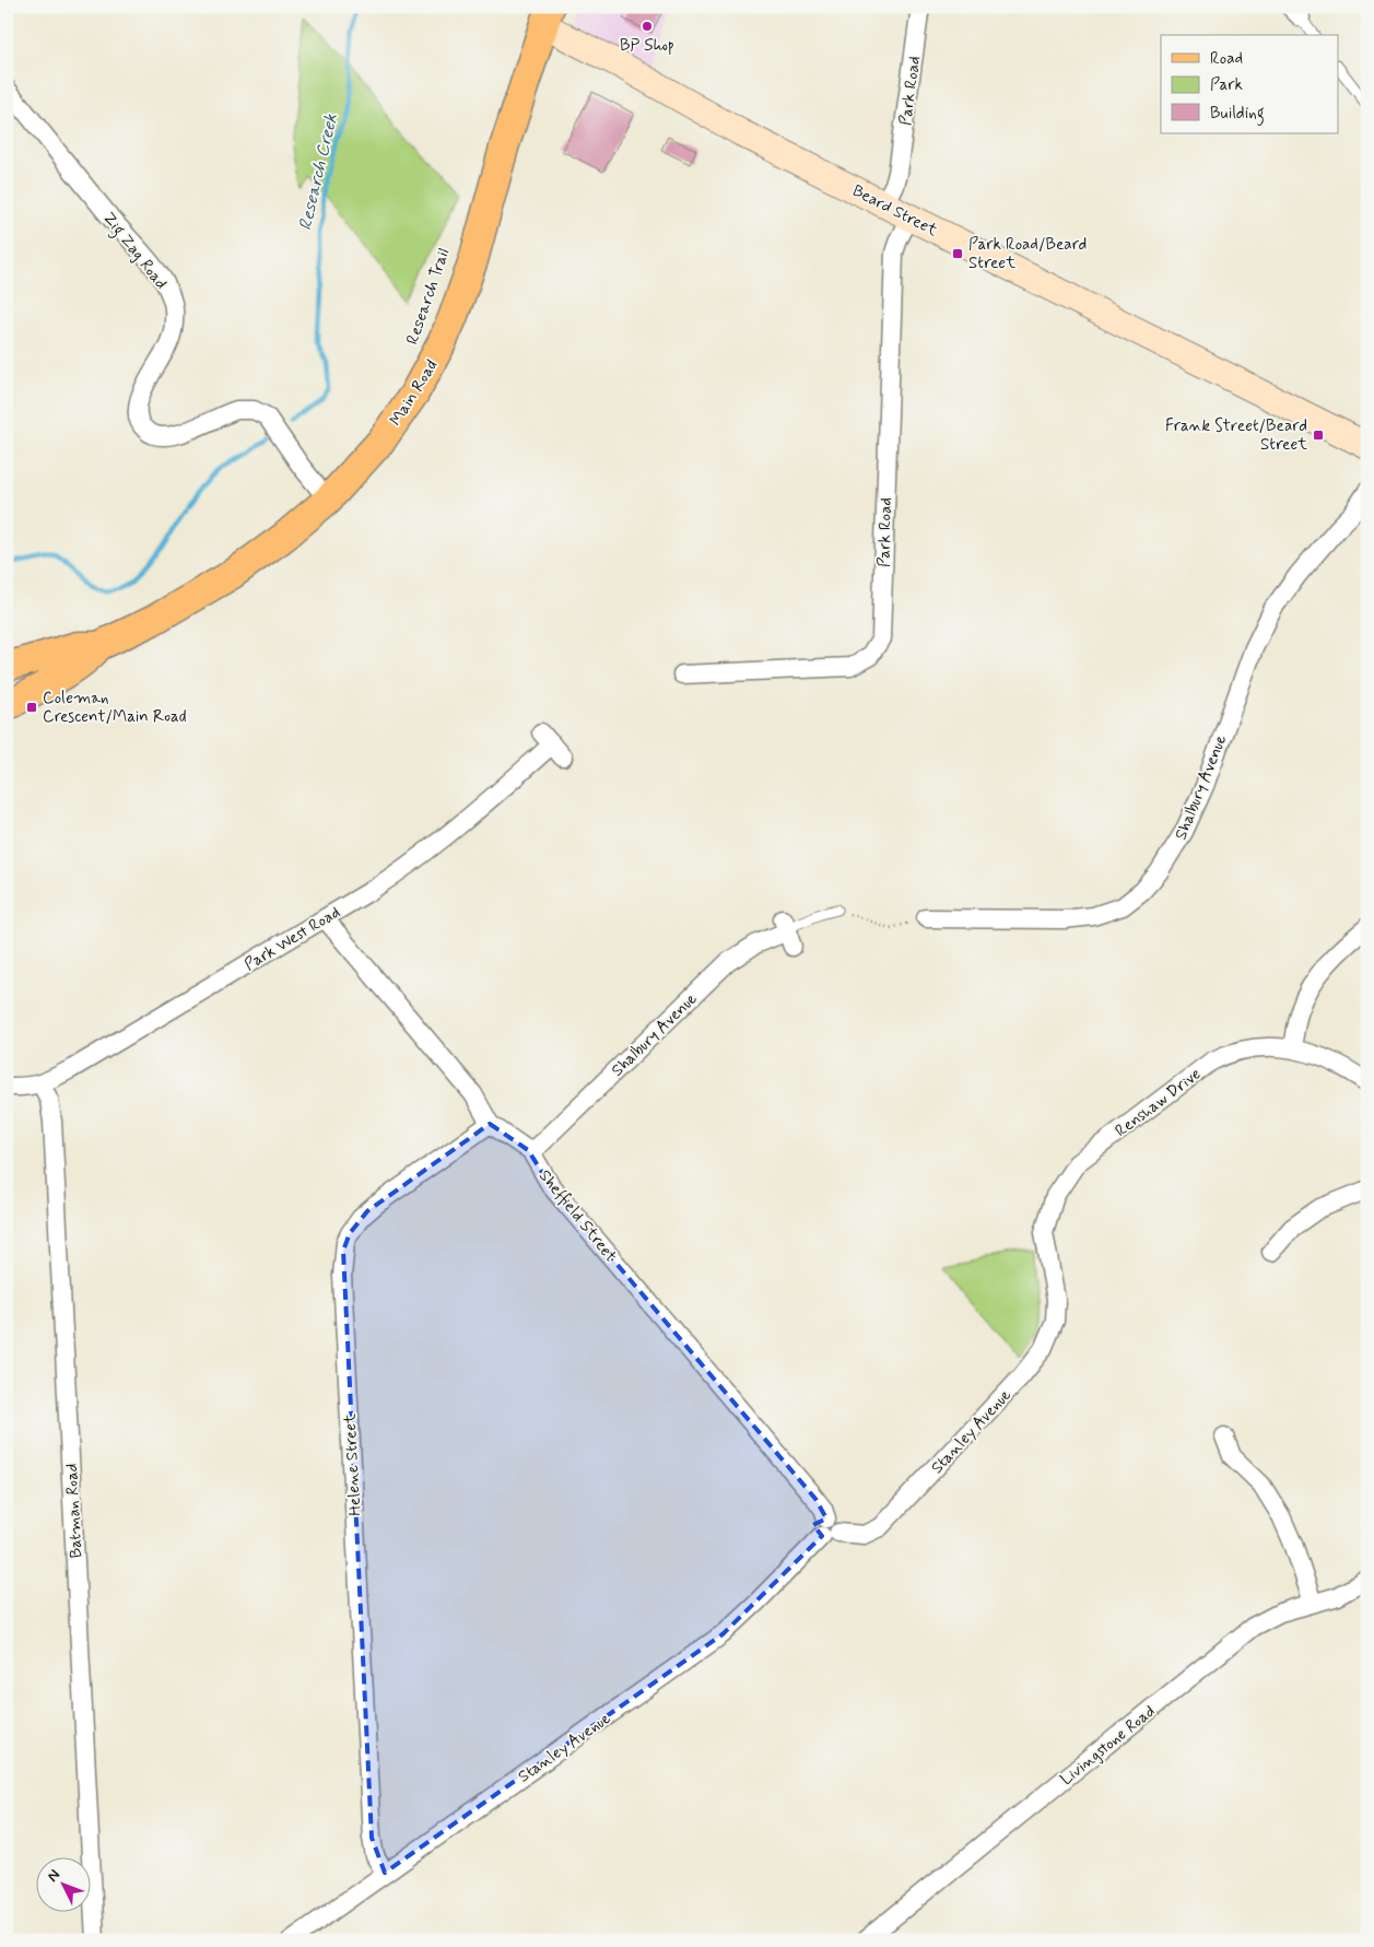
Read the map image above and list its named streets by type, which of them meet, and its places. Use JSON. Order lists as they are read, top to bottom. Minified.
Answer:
{"streets":{"main road":["Main Road"],"street":["Park Road","Beard Street","Zig Zag Road","Shalbury Avenue","Park West Road","Renshaw Drive","Sheffield Street","Stanley Avenue","Helene Street","Batman Road","Livingstone Road"]},"crossings":[["Park Road","Beard Street"],["Beard Street","Main Road"],["Zig Zag Road","Main Road"],["Shalbury Avenue","Sheffield Street"],["Park West Road","Sheffield Street"],["Park West Road","Batman Road"],["Renshaw Drive","Stanley Avenue"],["Sheffield Street","Stanley Avenue"],["Sheffield Street","Helene Street"],["Stanley Avenue","Helene Street"]],"water":["Research Creek"],"places":{"other":["BP Shop"],"transit":["Park Road/Beard Street","Frank Street/Beard Street","Coleman Crescent/Main Road"]},"legend":["Road","Park","Building"],"north":"top left"}
